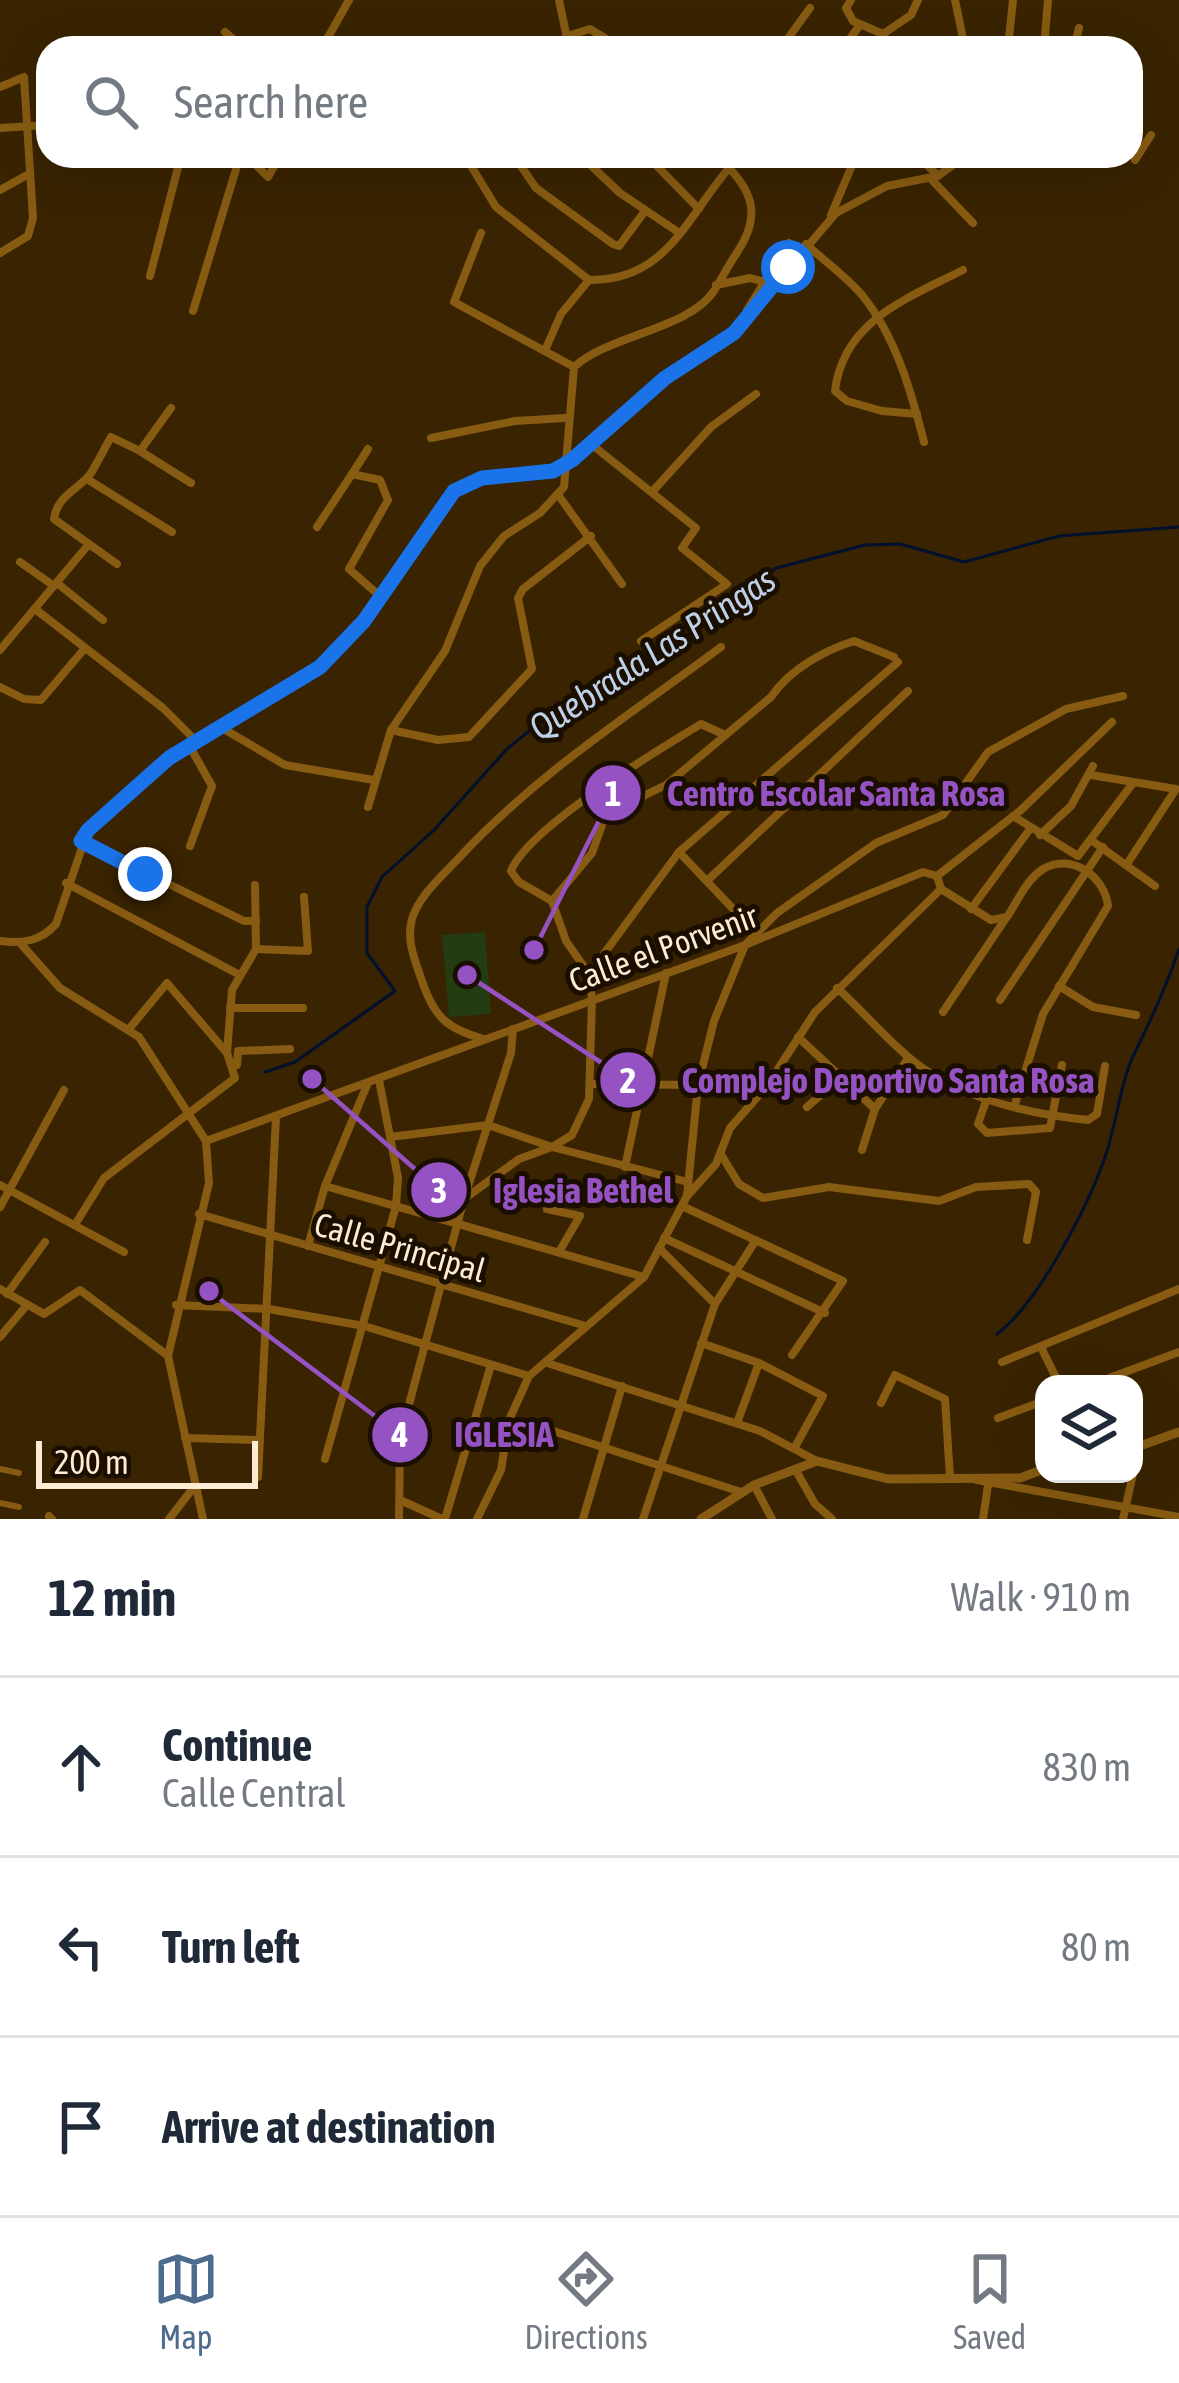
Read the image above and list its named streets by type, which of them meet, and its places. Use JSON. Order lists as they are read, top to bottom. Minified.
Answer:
{"streets":{"street":["Calle el Porvenir","Calle Principal"]},"water":["Quebrada Las Pringas"],"places":["Centro Escolar Santa Rosa","Complejo Deportivo Santa Rosa","Iglesia Bethel","IGLESIA"],"scale_bar":"200 m","page":{"search":"Search here","scale":"200 m","heading":["12 min","Walk · 910 m"],"list":[["Continue","Calle Central","830 m"],["Turn left","80 m"],"Arrive at destination"],"nav":["Map","Directions","Saved"]}}
